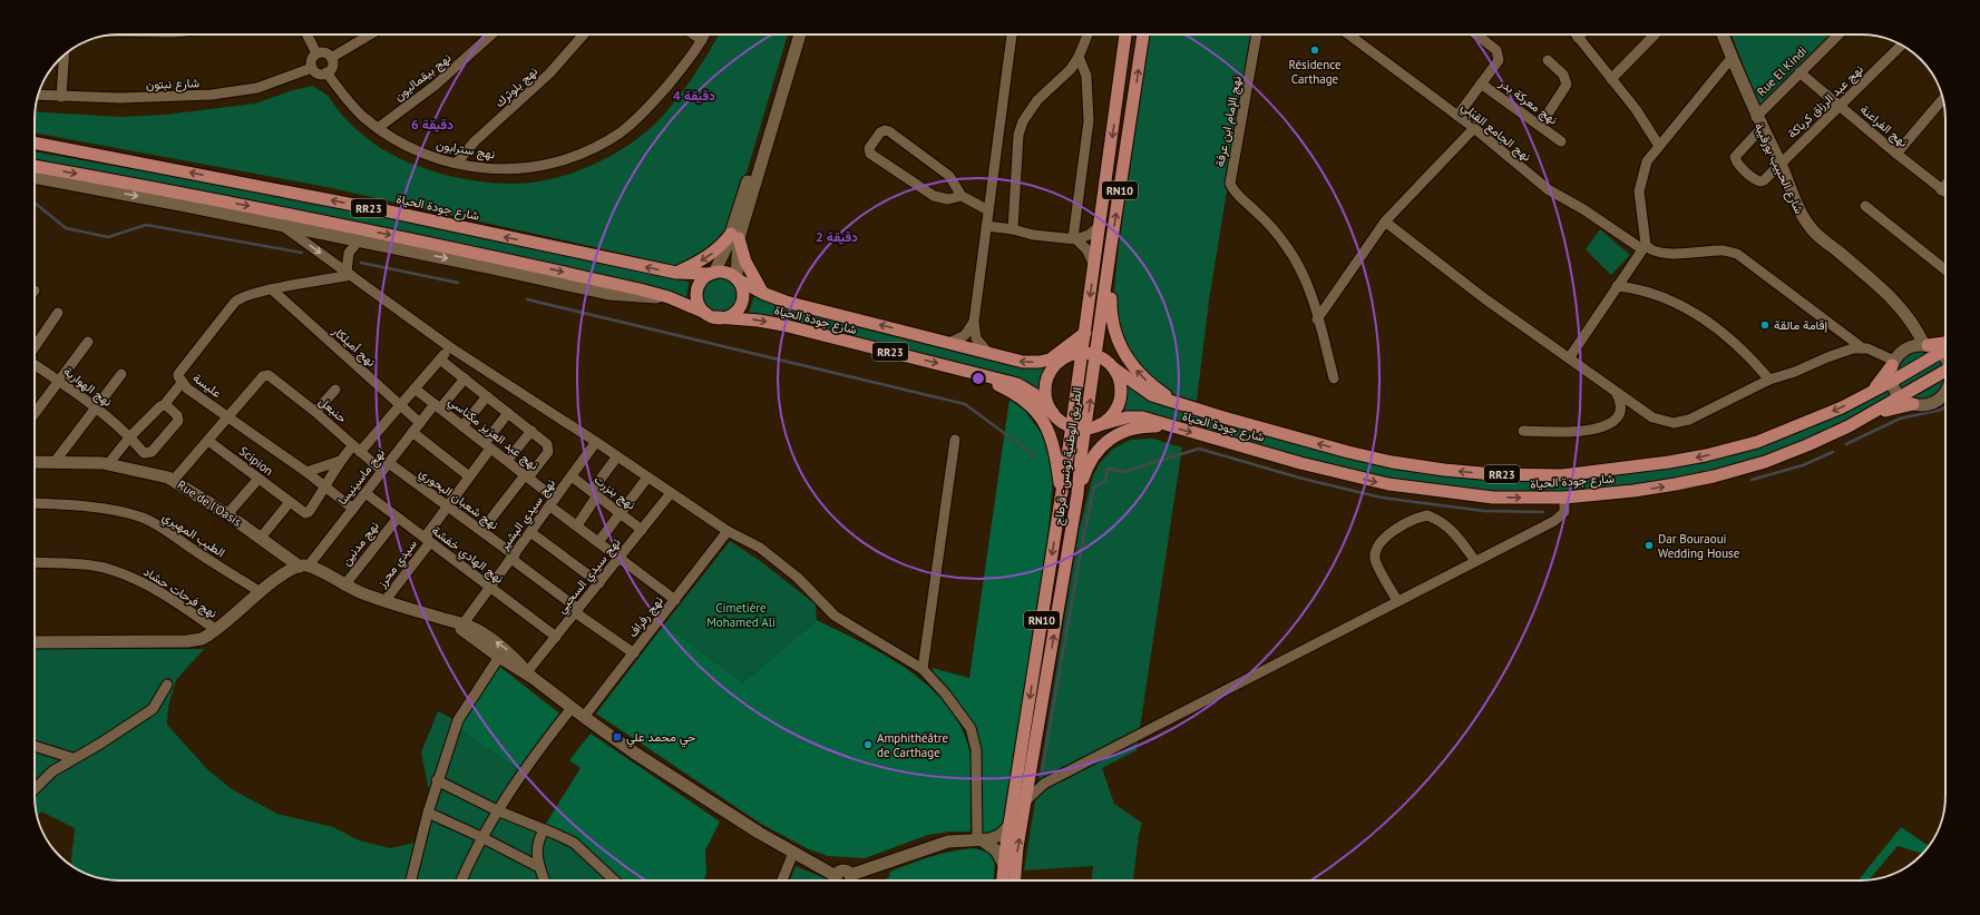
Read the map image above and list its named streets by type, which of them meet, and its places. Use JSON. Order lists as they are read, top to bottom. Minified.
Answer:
{"streets":{"highway":["RN10","شارع جودة الحياة","RR23","الطريق الوطنية تونس - قرطاج"],"street":["Rue El Kindi","نهج بيقماليون","شارع نبتون","نهج بلوترك","نهج معركة بدر","نهج عبد الرزاق كرباكة","نهج الإمام ابن عرفة","نهج الفراعنة","نهج الجامع القِبْلي","نهج سترابون","شارع الحبيب بورقيبة","نهج أميلكار","عليسة","نهج الهوارية","حنبعل","نهج عبد العزيز مكناسي","Scipion","نهج ماسينيسا","نهج بنزرت","نهج شعبان البحوري","Rue de l'Oasis","نهج سيدي البشير","الطيب المهيري","نهج مدنين","نهج الهادي خفشة","سيدي محرز","نهج سيدي السحبي","نهج فرحات حشاد","نهج رفراف"]},"crossings":[["Rue El Kindi","نهج عبد الرزاق كرباكة"],["Rue El Kindi","نهج الفراعنة"],["Rue El Kindi","شارع الحبيب بورقيبة"],["نهج بيقماليون","نهج سترابون"],["شارع نبتون","نهج سترابون"],["نهج بلوترك","نهج سترابون"],["نهج معركة بدر","نهج الجامع القِبْلي"],["نهج عبد الرزاق كرباكة","نهج الفراعنة"],["نهج عبد الرزاق كرباكة","شارع الحبيب بورقيبة"],["شارع جودة الحياة","الطريق الوطنية تونس - قرطاج"],["نهج أميلكار","عليسة"],["نهج أميلكار","نهج ماسينيسا"],["عليسة","حنبعل"],["عليسة","Scipion"],["عليسة","نهج ماسينيسا"],["حنبعل","نهج ماسينيسا"],["نهج عبد العزيز مكناسي","نهج ماسينيسا"],["نهج عبد العزيز مكناسي","نهج سيدي البشير"],["نهج عبد العزيز مكناسي","سيدي محرز"],["نهج عبد العزيز مكناسي","نهج سيدي السحبي"],["نهج عبد العزيز مكناسي","نهج رفراف"],["نهج ماسينيسا","نهج شعبان البحوري"],["نهج ماسينيسا","Rue de l'Oasis"],["نهج ماسينيسا","نهج الهادي خفشة"],["نهج بنزرت","نهج سيدي البشير"],["نهج بنزرت","نهج سيدي السحبي"],["نهج شعبان البحوري","نهج سيدي البشير"],["نهج شعبان البحوري","سيدي محرز"],["نهج شعبان البحوري","نهج سيدي السحبي"],["نهج شعبان البحوري","نهج رفراف"],["Rue de l'Oasis","نهج مدنين"],["Rue de l'Oasis","سيدي محرز"],["نهج سيدي البشير","نهج الهادي خفشة"],["نهج مدنين","نهج الهادي خفشة"],["نهج الهادي خفشة","سيدي محرز"],["نهج الهادي خفشة","نهج سيدي السحبي"]],"parks":["Cimetière Mohamed Ali"],"places":{"other":["Résidence Carthage","إقامة مالقة","Dar Bouraoui Wedding House","Amphithéâtre de Carthage"],"transit":["حي محمد علي"]},"rings":["4 دقيقة","6 دقيقة","2 دقيقة"]}
